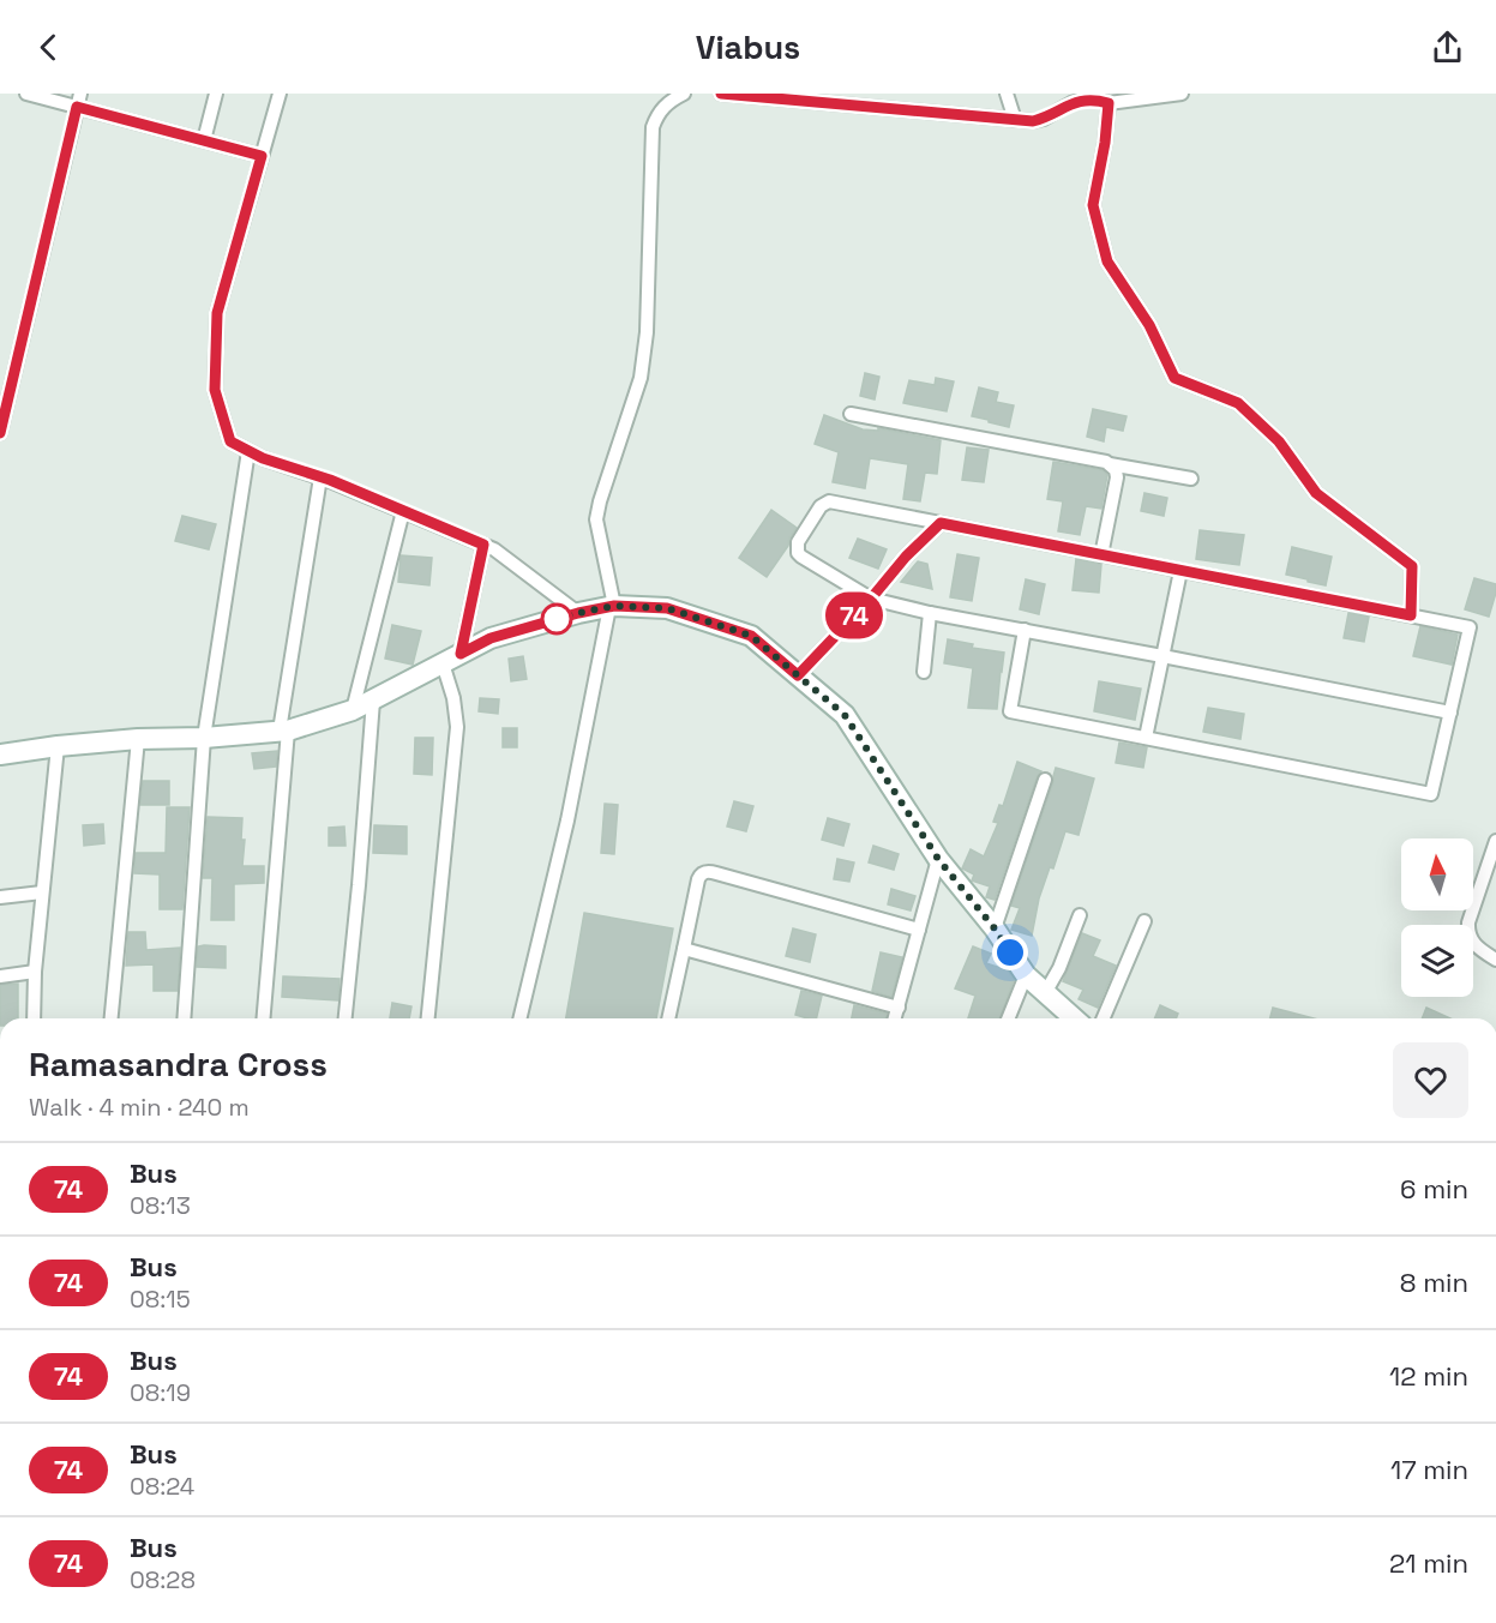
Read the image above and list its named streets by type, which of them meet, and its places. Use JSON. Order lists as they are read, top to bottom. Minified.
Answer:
{"lines":["bus line 74"],"north":"top","page":{"header":"Viabus","on_map":"74","heading":["Ramasandra Cross","Walk · 4 min · 240 m"],"list":[{"mark":"74","name":"Bus","note":"08:13","value":"6 min"},{"mark":"74","name":"Bus","note":"08:15","value":"8 min"},{"mark":"74","name":"Bus","note":"08:19","value":"12 min"},{"mark":"74","name":"Bus","note":"08:24","value":"17 min"},{"mark":"74","name":"Bus","note":"08:28","value":"21 min"}]}}
